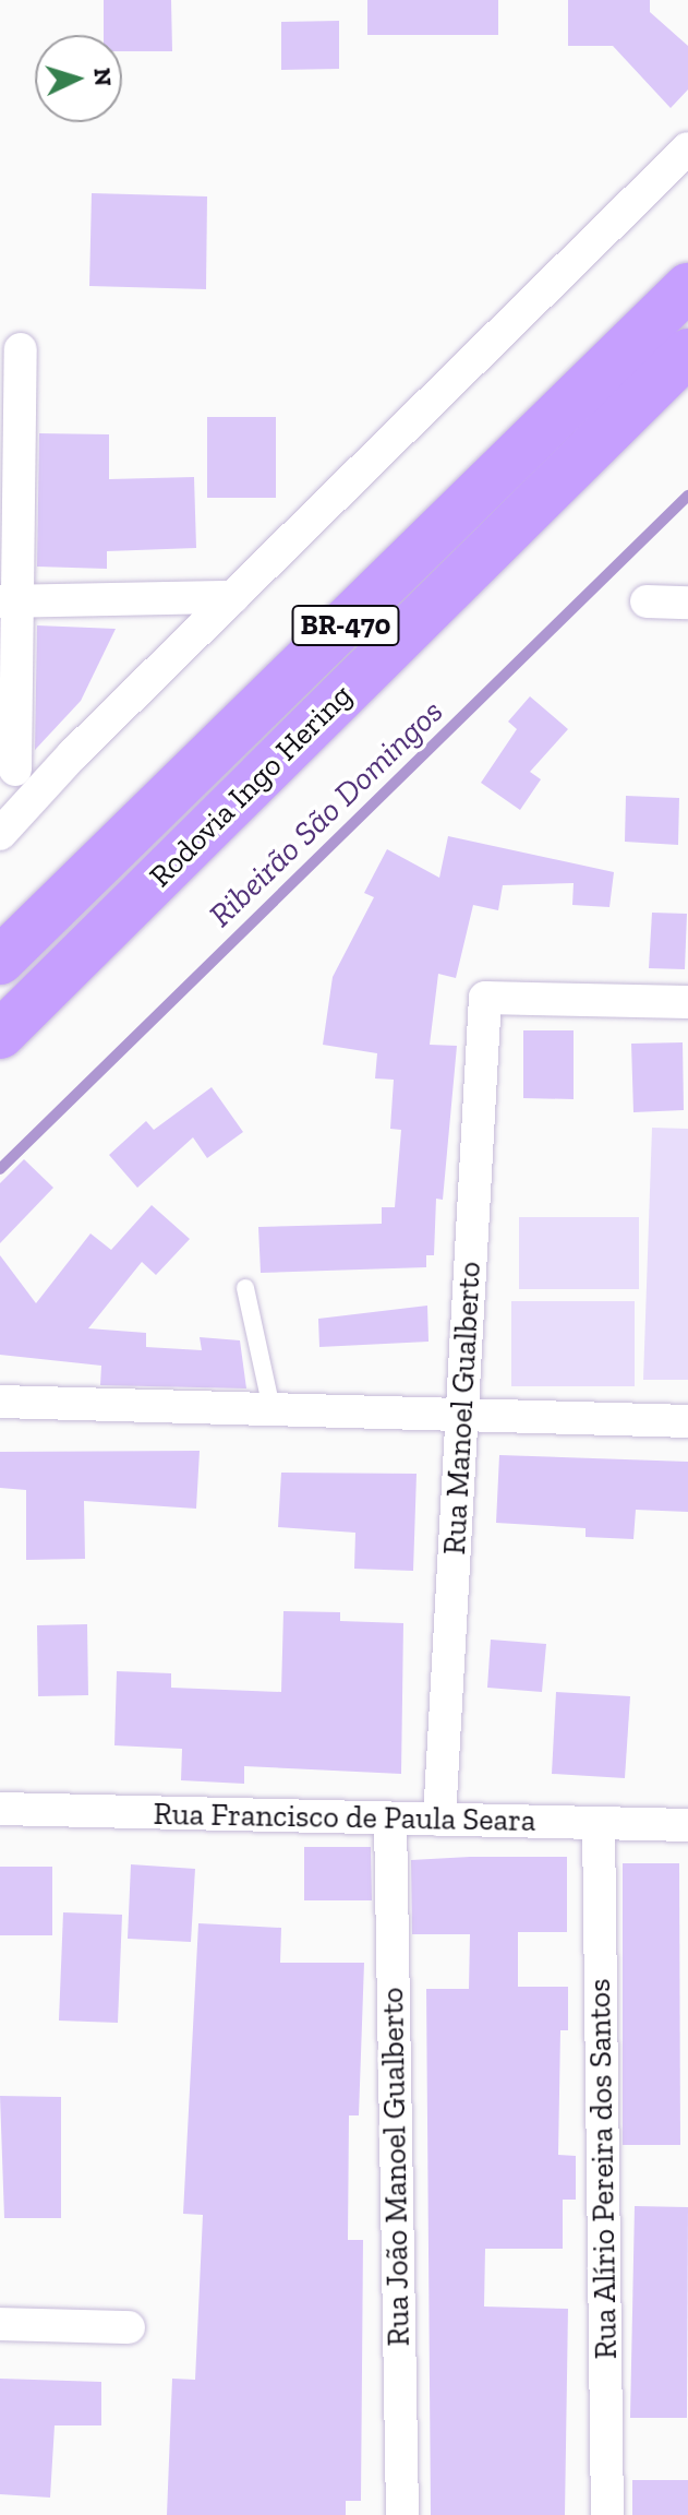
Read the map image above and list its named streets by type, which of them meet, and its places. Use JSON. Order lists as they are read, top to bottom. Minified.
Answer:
{"streets":{"highway":["BR-470","Rodovia Ingo Hering"],"street":["Rua Manoel Gualberto","Rua Francisco de Paula Seara","Rua João Manoel Gualberto","Rua Alírio Pereira dos Santos"]},"crossings":[["Rua Manoel Gualberto","Rua Francisco de Paula Seara"],["Rua Francisco de Paula Seara","Rua João Manoel Gualberto"],["Rua Francisco de Paula Seara","Rua Alírio Pereira dos Santos"]],"water":["Ribeirão São Domingos"],"north":"right"}
